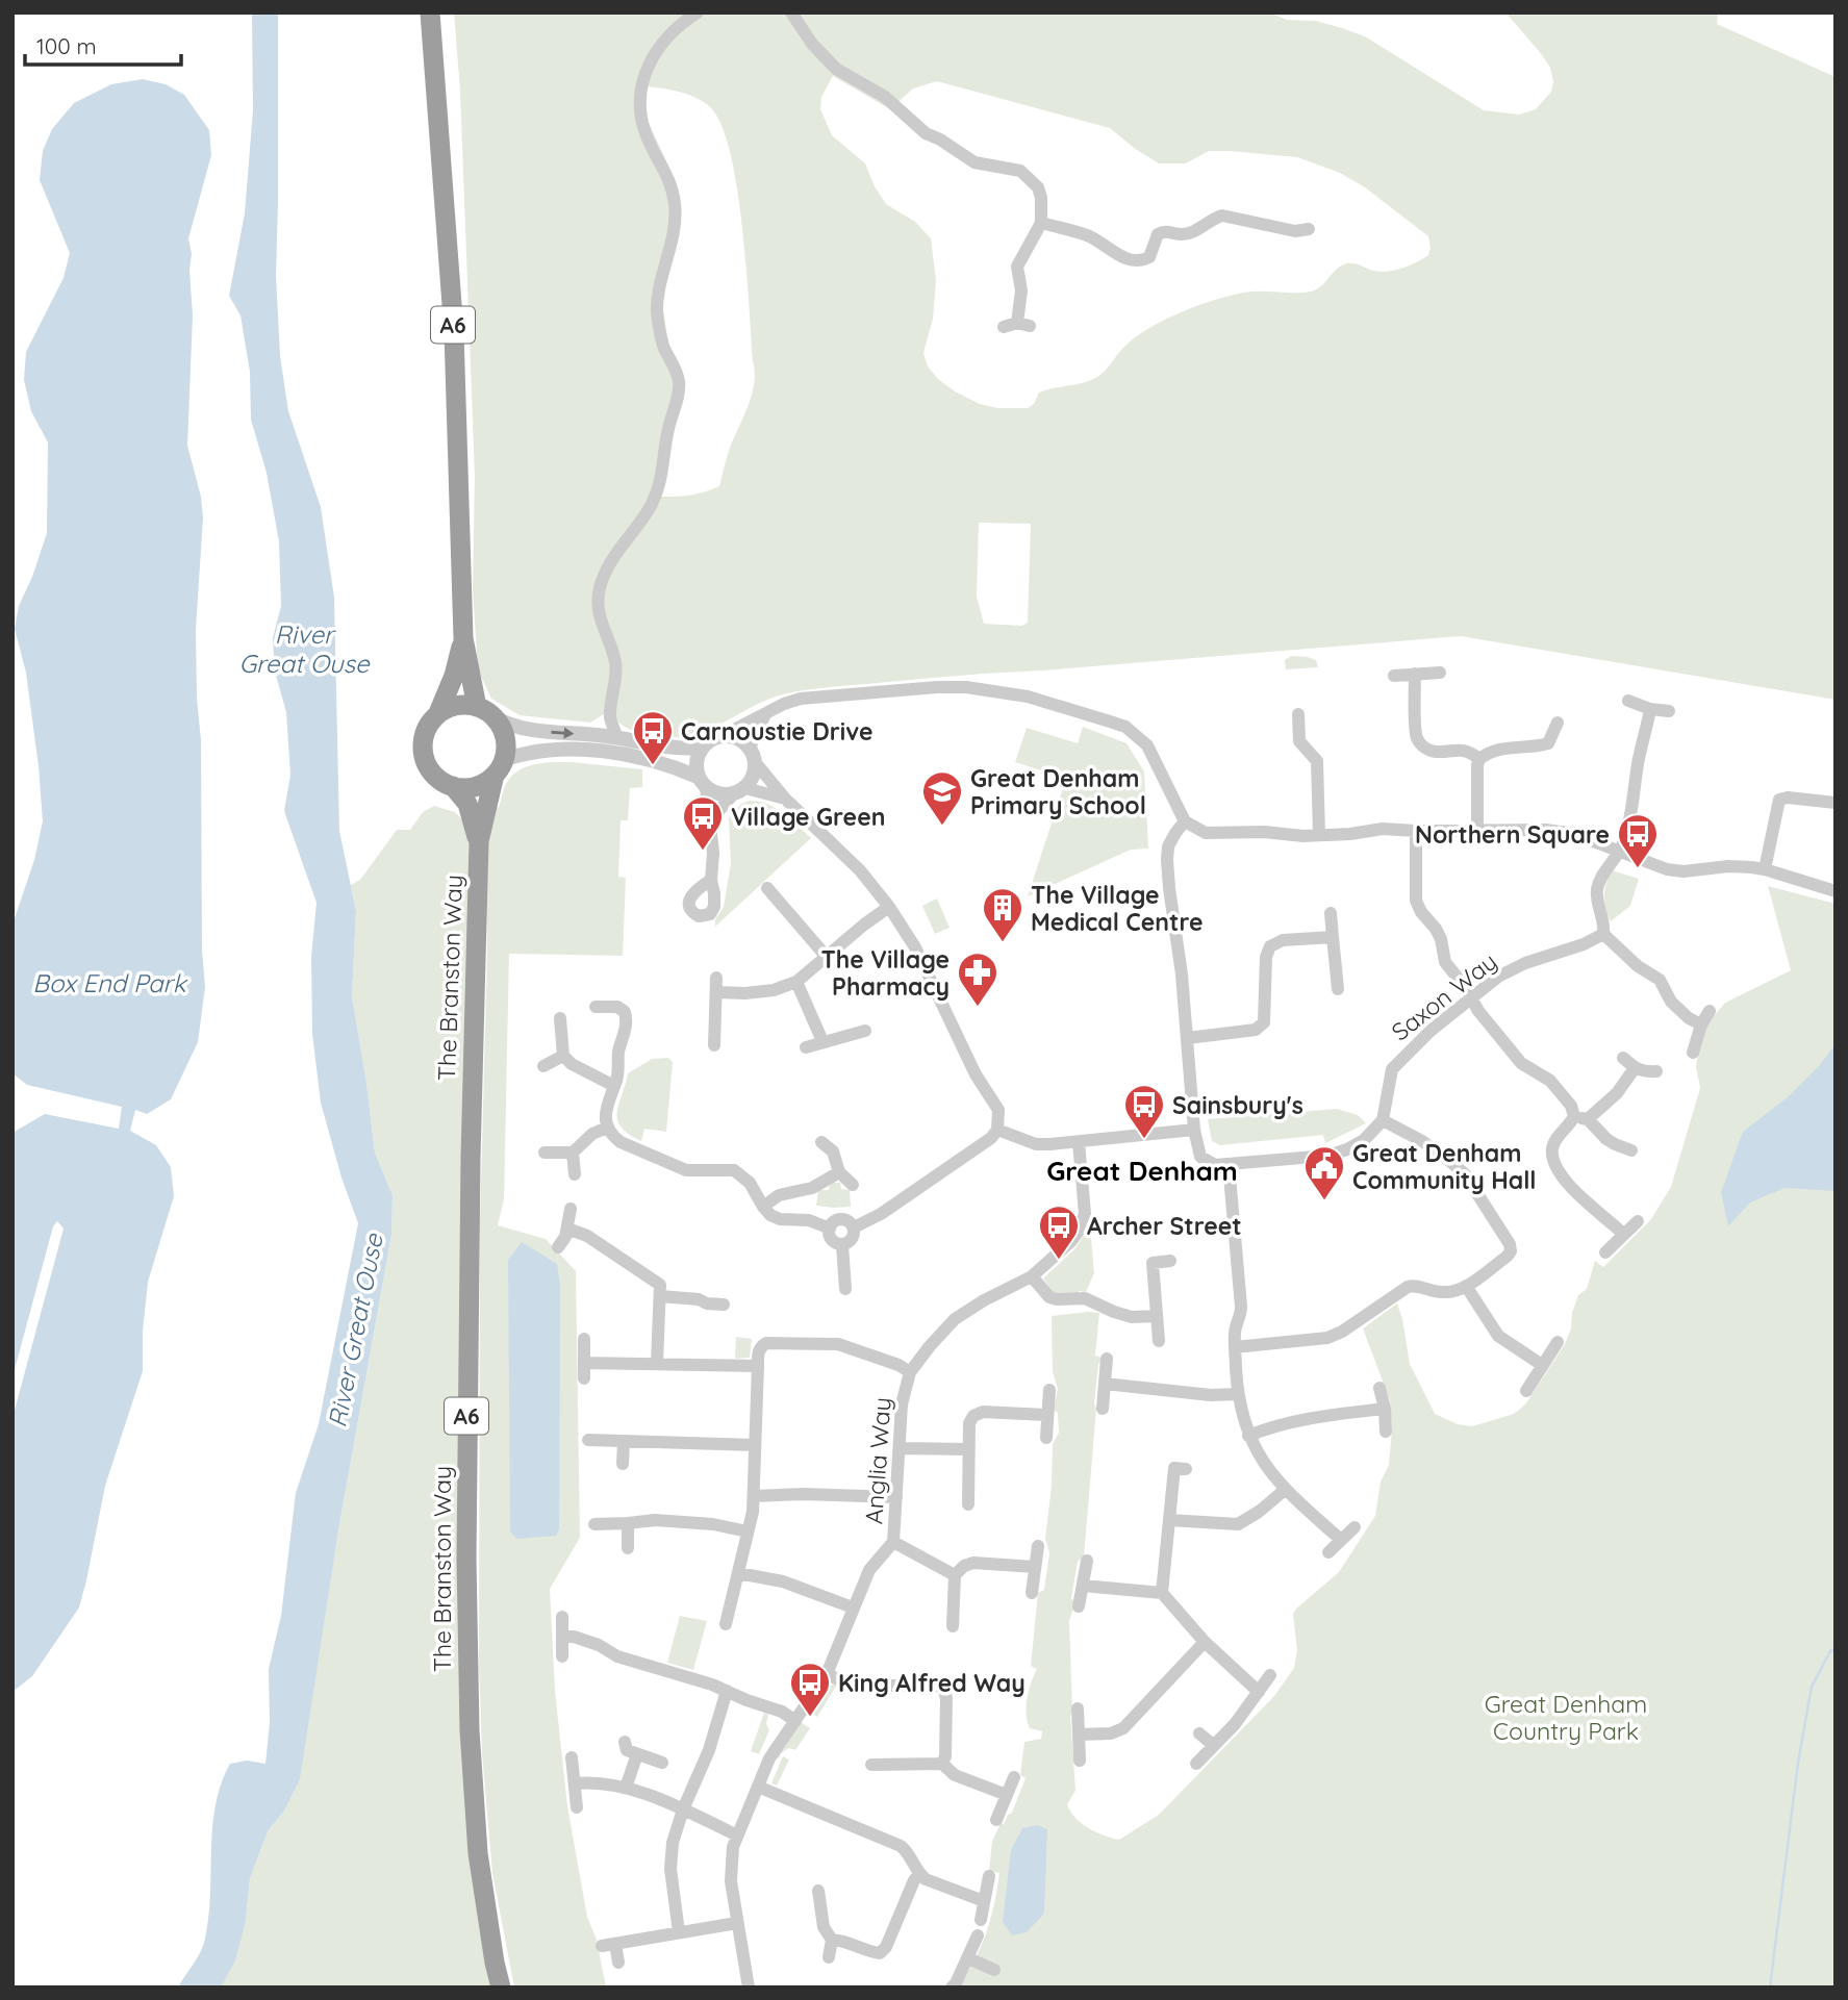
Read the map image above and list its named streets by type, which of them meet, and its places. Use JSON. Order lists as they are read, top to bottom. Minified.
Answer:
{"streets":{"highway":["A6","The Branston Way"],"street":["Saxon Way","Anglia Way"]},"crossings":[["A6","The Branston Way"]],"districts":["Great Denham"],"water":["River Great Ouse","Box End Park"],"parks":["Great Denham Country Park"],"places":{"bus stop":["Carnoustie Drive","Village Green","Northern Square","Sainsbury's","Archer Street","King Alfred Way"],"school or university":["Great Denham Primary School"],"building":["The Village Medical Centre"],"pharmacy":["The Village Pharmacy"],"public building":["Great Denham Community Hall"]},"scale_bar":"100 m"}
